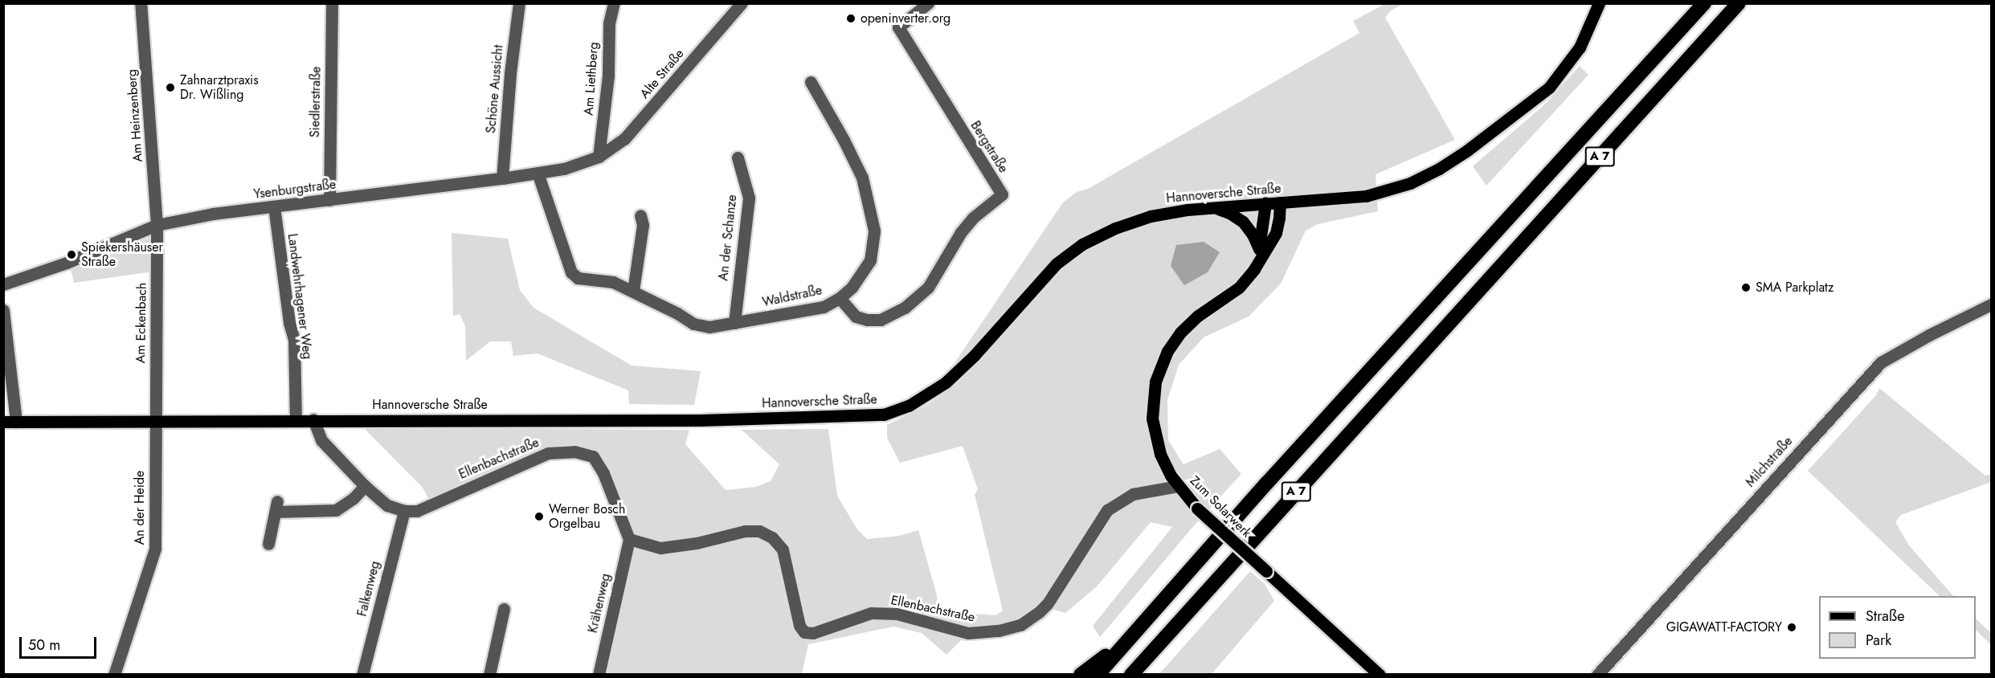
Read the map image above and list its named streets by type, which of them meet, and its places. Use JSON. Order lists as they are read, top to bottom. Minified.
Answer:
{"streets":{"highway":["A 7"],"main road":["Hannoversche Straße","Zum Solarwerk"],"street":["Alte Straße","Am Liethberg","Schöne Aussicht","Siedlerstraße","Am Heinzenberg","Bergstraße","Ysenburgstraße","An der Schanze","Landwehrhagener Weg","Waldstraße","Am Eckenbach","Ellenbachstraße","Milchstraße","An der Heide","Falkenweg","Krähenweg"]},"crossings":[["Alte Straße","Am Liethberg"],["Alte Straße","Ysenburgstraße"],["Am Liethberg","Ysenburgstraße"],["Schöne Aussicht","Ysenburgstraße"],["Siedlerstraße","Ysenburgstraße"],["Am Heinzenberg","Ysenburgstraße"],["Am Heinzenberg","Am Eckenbach"],["Bergstraße","Waldstraße"],["Ysenburgstraße","Landwehrhagener Weg"],["Ysenburgstraße","Waldstraße"],["Ysenburgstraße","Am Eckenbach"],["Hannoversche Straße","Landwehrhagener Weg"],["Hannoversche Straße","Am Eckenbach"],["Hannoversche Straße","Zum Solarwerk"],["Hannoversche Straße","An der Heide"],["An der Schanze","Waldstraße"],["Am Eckenbach","An der Heide"],["Ellenbachstraße","Zum Solarwerk"],["Ellenbachstraße","Falkenweg"],["Ellenbachstraße","Krähenweg"]],"places":["openinverter.org","Zahnarztpraxis Dr. Wißling","Spiekershäuser Straße","SMA Parkplatz","Werner Bosch Orgelbau","GIGAWATT-FACTORY"],"legend":["Straße","Park"],"scale_bar":"50 m"}
